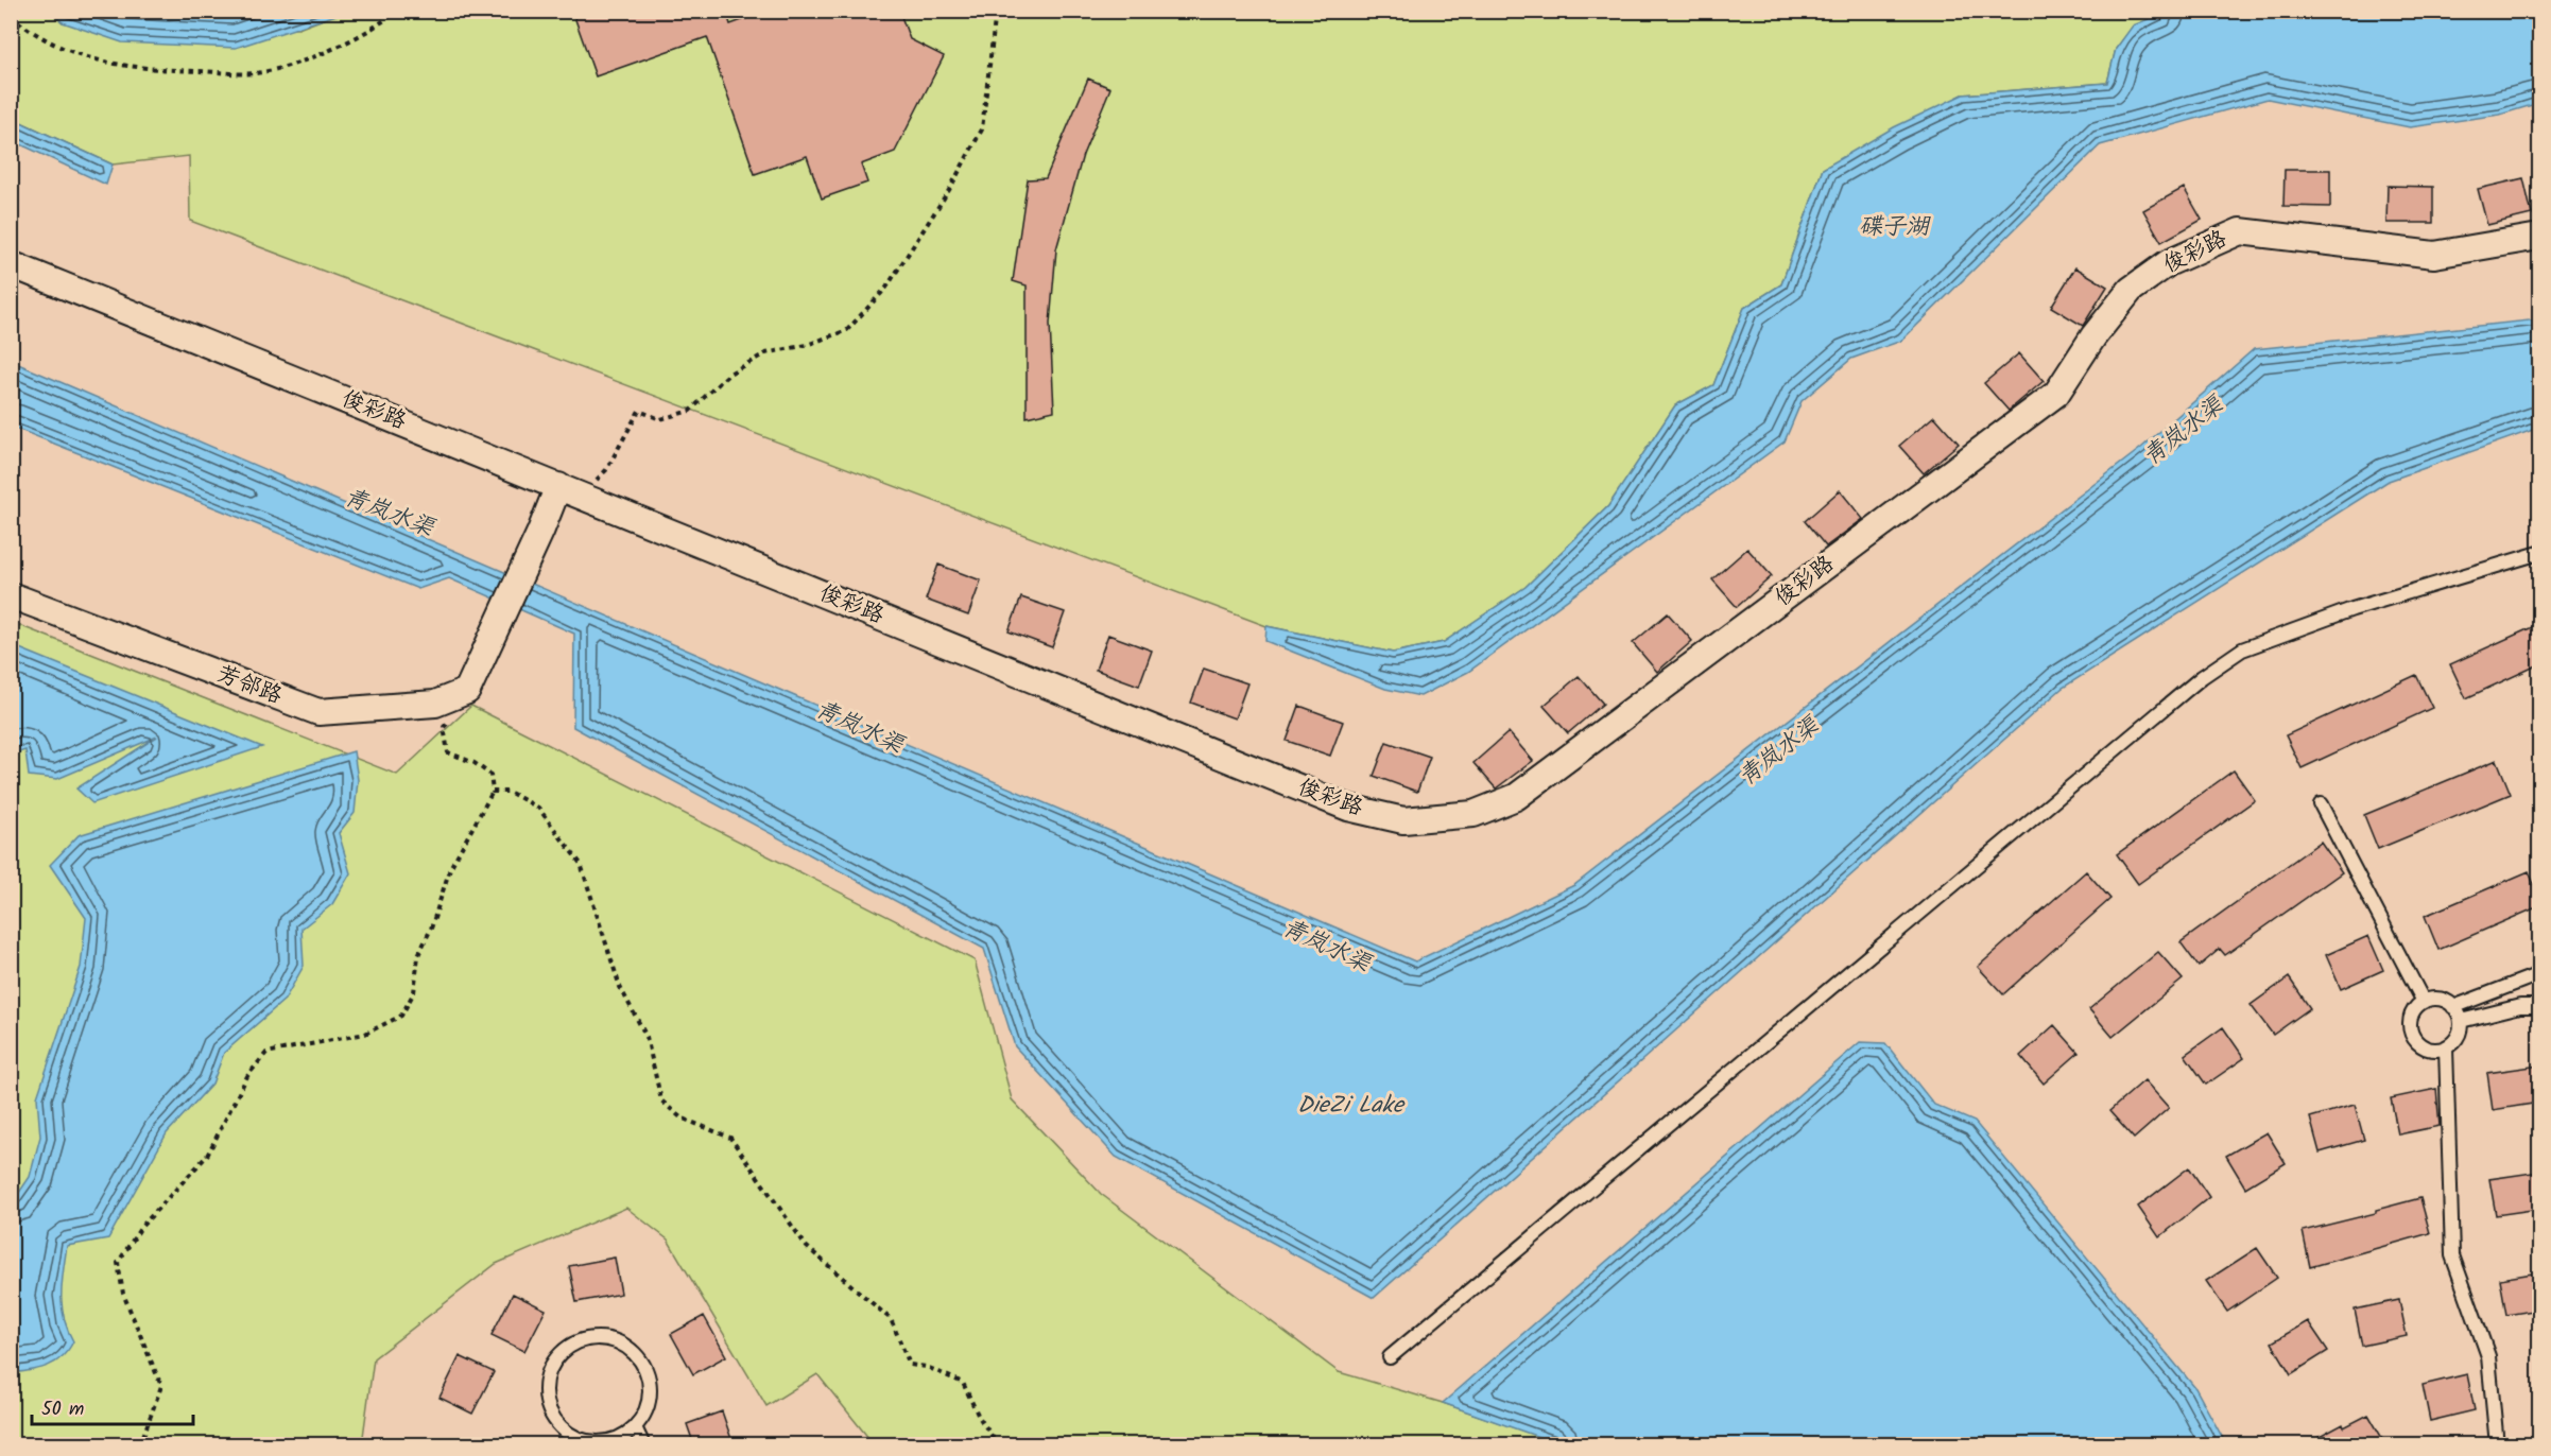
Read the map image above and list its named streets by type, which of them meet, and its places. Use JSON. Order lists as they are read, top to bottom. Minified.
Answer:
{"streets":{"street":["俊彩路","芳邻路"]},"water":["碟子湖","青岚水渠","DieZi Lake"],"scale_bar":"50 m"}
